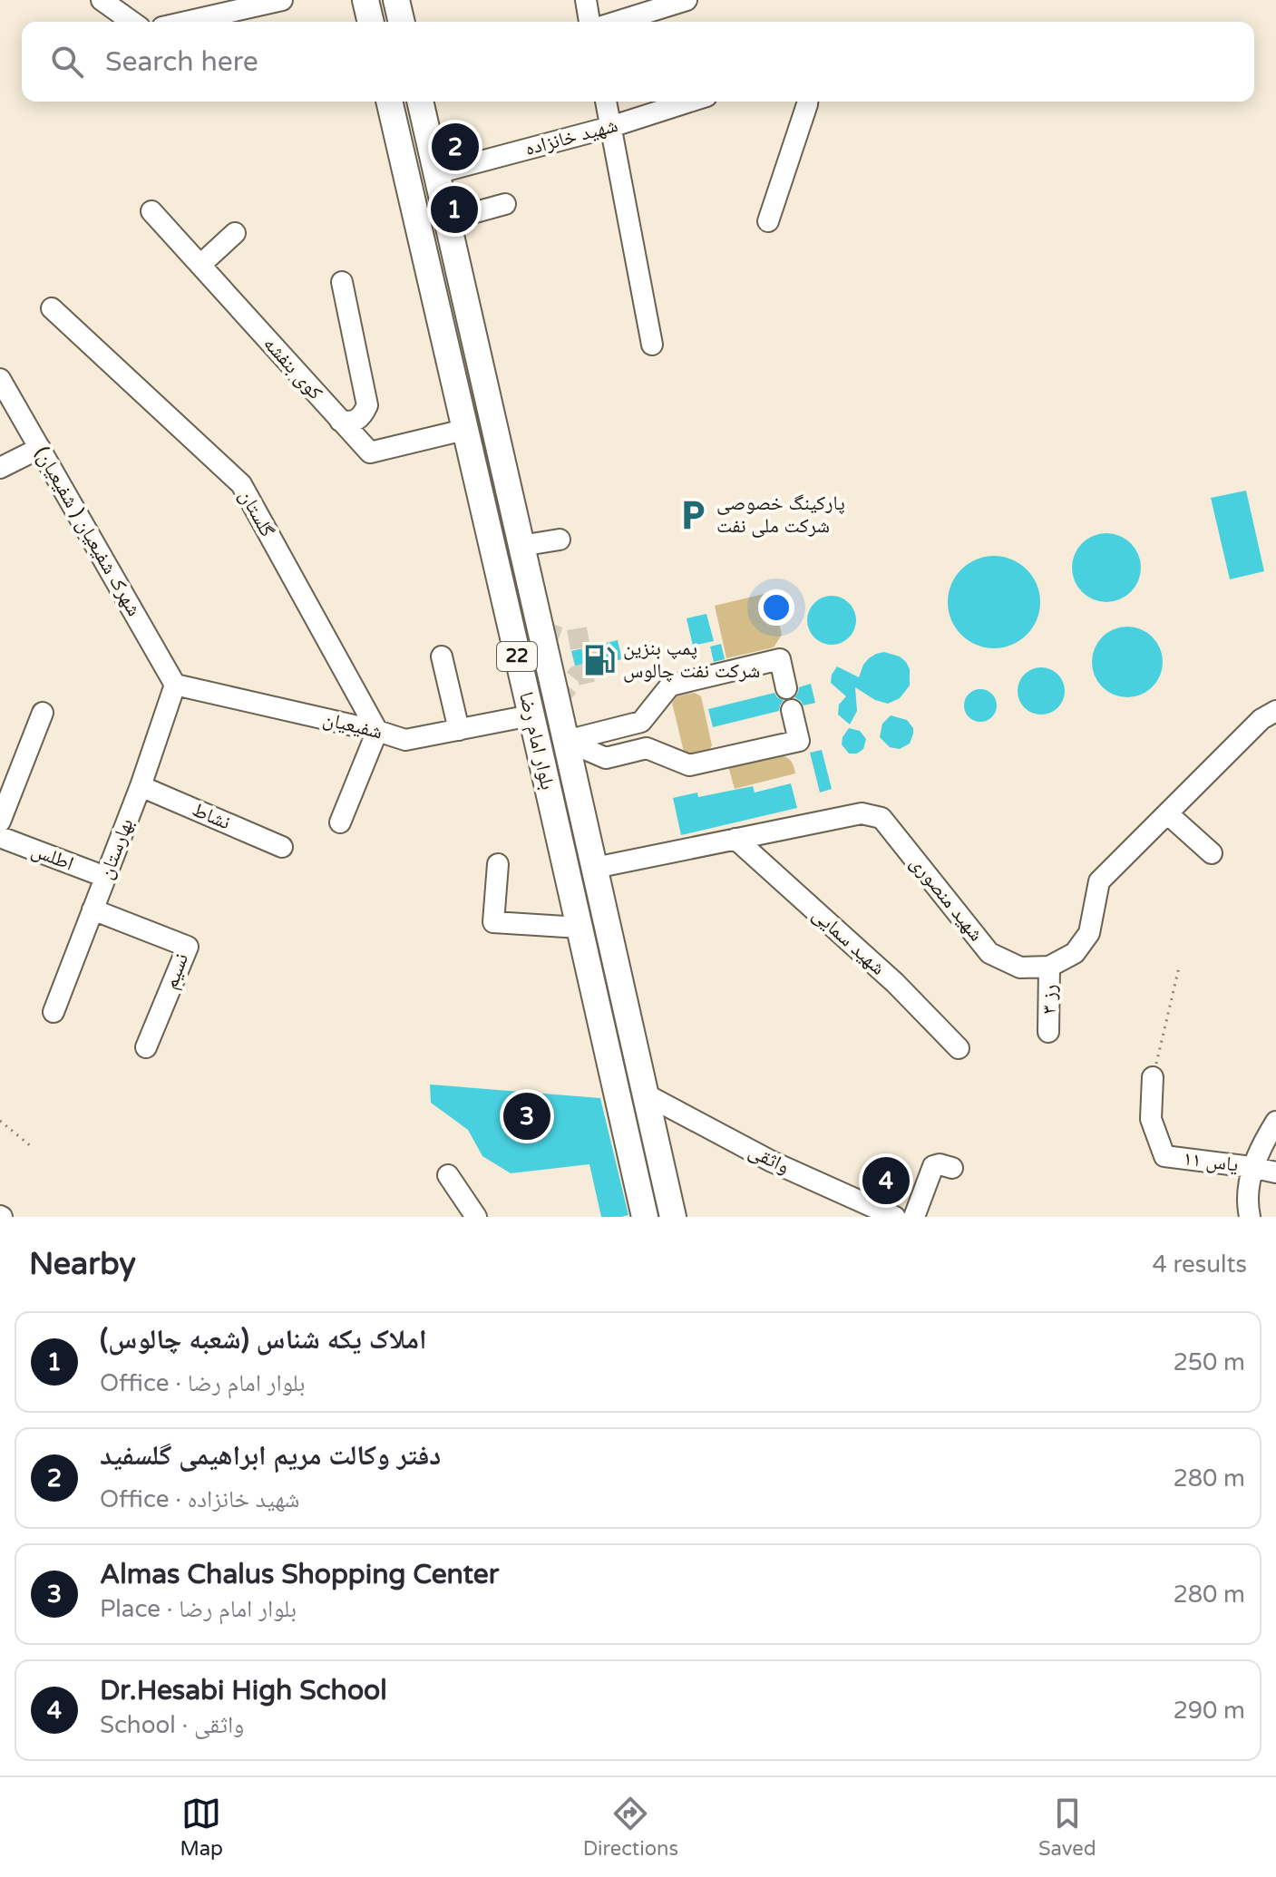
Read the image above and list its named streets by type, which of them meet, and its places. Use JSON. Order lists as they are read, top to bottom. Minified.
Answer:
{"streets":{"main road":["22","بلوار امام رضا"],"street":["شهید خانزاده","کوی بنفشه","گلستان","شهرک شفیعیان ( شفیعیان)","شفیعیان","نشاط","بهارستان","اطلس","شهید منصوری","شهید سمایی","نسیم","رز ۳","واثقی","یاس ۱۱"]},"crossings":[["شهید خانزاده","بلوار امام رضا"],["کوی بنفشه","بلوار امام رضا"],["گلستان","شفیعیان"],["شهرک شفیعیان ( شفیعیان)","شفیعیان"],["شهرک شفیعیان ( شفیعیان)","بهارستان"],["شفیعیان","بلوار امام رضا"],["شفیعیان","بهارستان"],["بلوار امام رضا","شهید منصوری"],["بلوار امام رضا","واثقی"],["نشاط","بهارستان"],["بهارستان","اطلس"],["بهارستان","نسیم"],["شهید منصوری","شهید سمایی"],["شهید منصوری","رز ۳"]],"places":{"parking":["پارکینگ خصوصی شرکت ملی نفت"],"fuel station":["پمپ بنزین شرکت نفت چالوس"]},"page":{"search":"Search here","pins":["2","1","3","4"],"heading":["Nearby","4 results"],"list":[{"mark":"1","name":"املاک یکه شناس (شعبه چالوس)","note":"Office · بلوار امام رضا","value":"250 m"},{"mark":"2","name":"دفتر وکالت مریم ابراهیمی گلسفید","note":"Office · شهید خانزاده","value":"280 m"},{"mark":"3","name":"Almas Chalus Shopping Center","note":"Place · بلوار امام رضا","value":"280 m"},{"mark":"4","name":"Dr.Hesabi High School","note":"School · واثقی","value":"290 m"}],"nav":["Map","Directions","Saved"]}}
